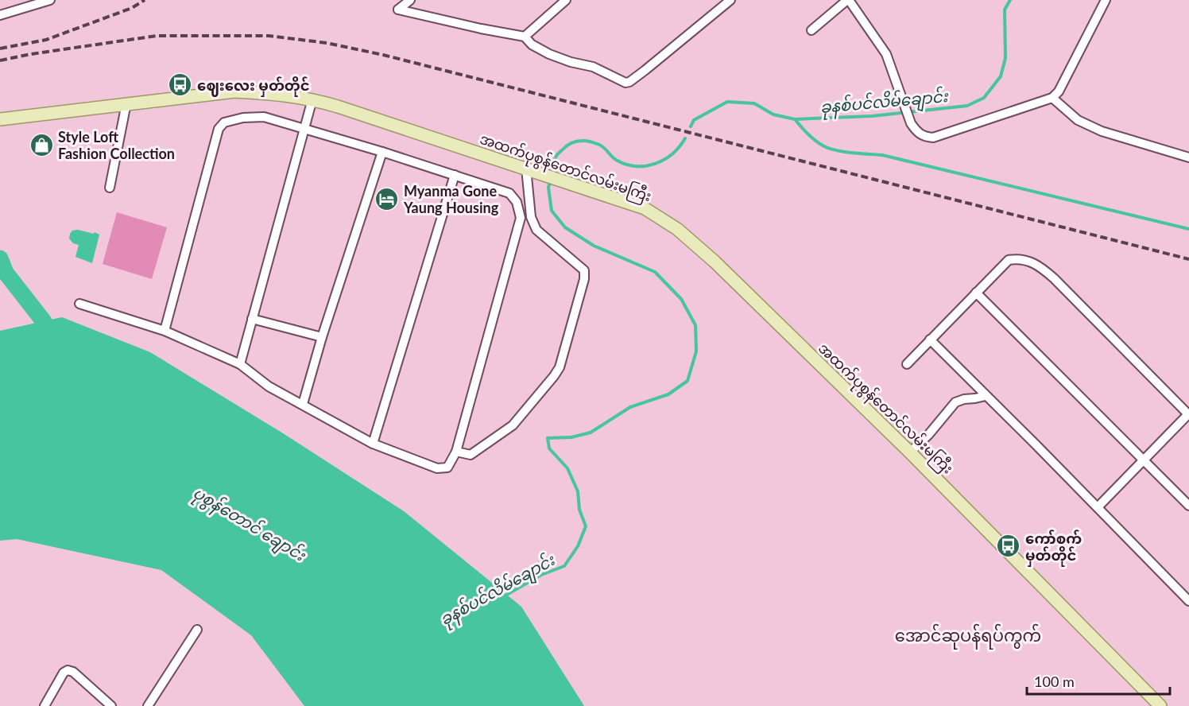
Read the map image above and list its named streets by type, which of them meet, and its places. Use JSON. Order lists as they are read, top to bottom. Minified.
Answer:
{"streets":{"main road":["အထက်ပုစွန်တောင်လမ်းမကြီး"]},"districts":["အောင်ဆုပန်ရပ်ကွက်"],"water":["ခုနစ်ပင်လိမ်ချောင်း","ပုစွန်တောင် ချောင်း"],"places":{"bus stop":["ဈေးလေး မှတ်တိုင်","ကော်စက် မှတ်တိုင်"],"shop":["Style Loft Fashion Collection"],"hotel":["Myanma Gone Yaung Housing"]},"scale_bar":"100 m"}
